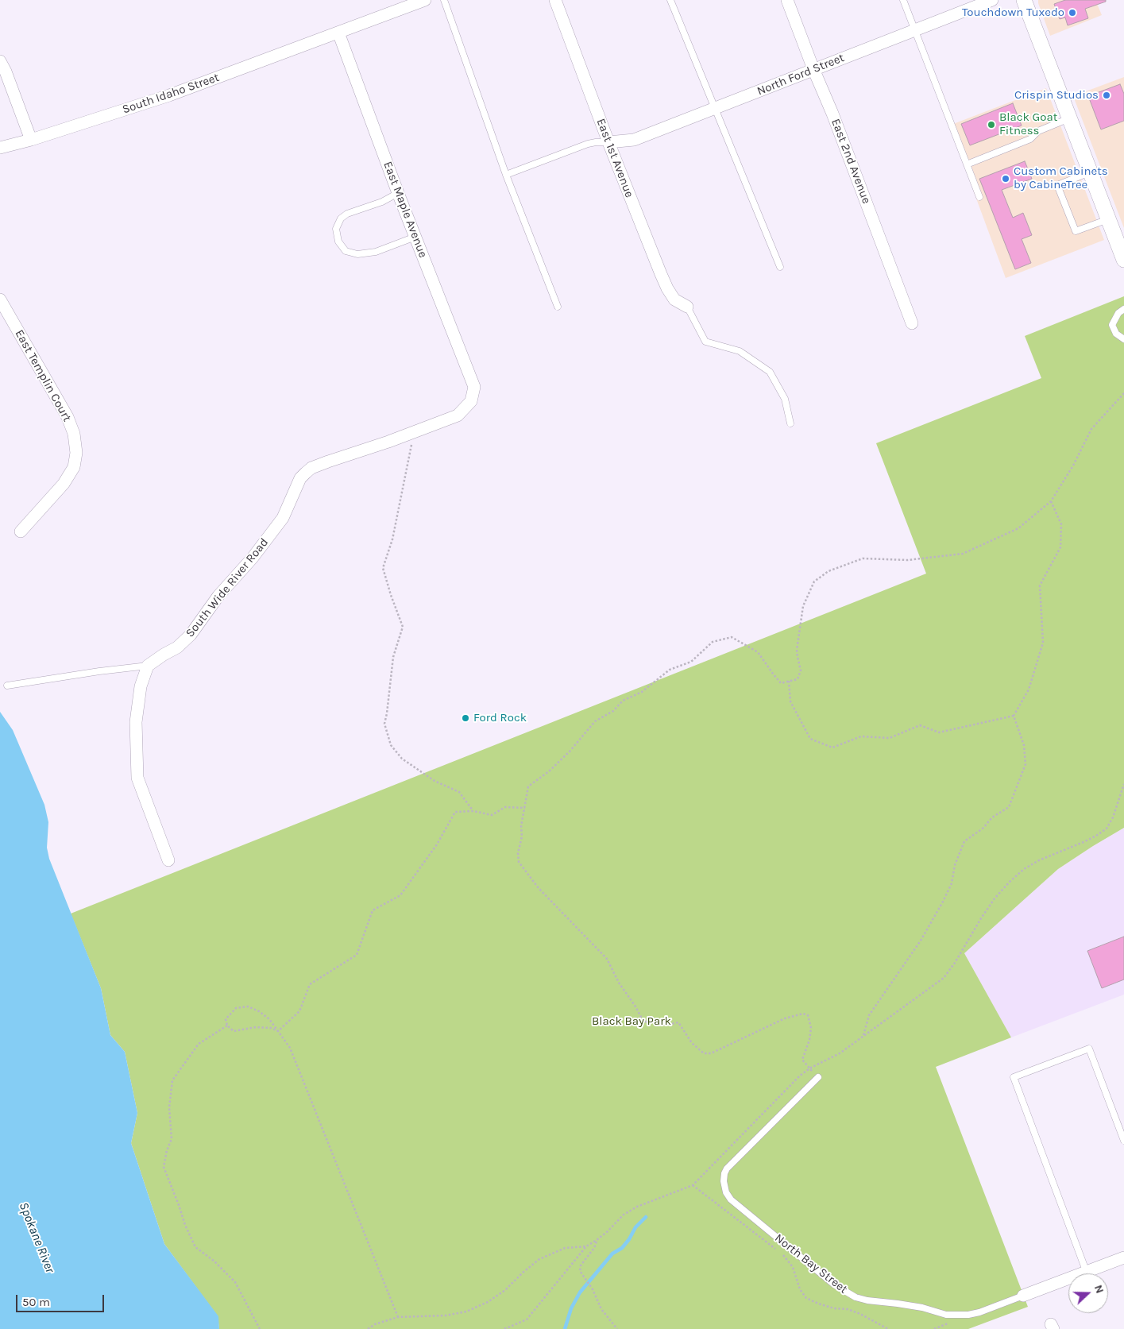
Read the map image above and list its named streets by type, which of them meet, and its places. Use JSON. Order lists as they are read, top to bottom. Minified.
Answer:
{"streets":{"street":["North Ford Street","South Idaho Street","East 1st Avenue","East 2nd Avenue","East Maple Avenue","East Templin Court","South Wide River Road","North Bay Street"]},"crossings":[["North Ford Street","East 1st Avenue"],["North Ford Street","East 2nd Avenue"],["South Idaho Street","East Maple Avenue"],["East Maple Avenue","South Wide River Road"]],"water":["Spokane River"],"parks":["Black Bay Park"],"places":["Touchdown Tuxedo","Crispin Studios","Black Goat Fitness","Custom Cabinets by CabineTree","Ford Rock"],"scale_bar":"50 m","north":"right"}
